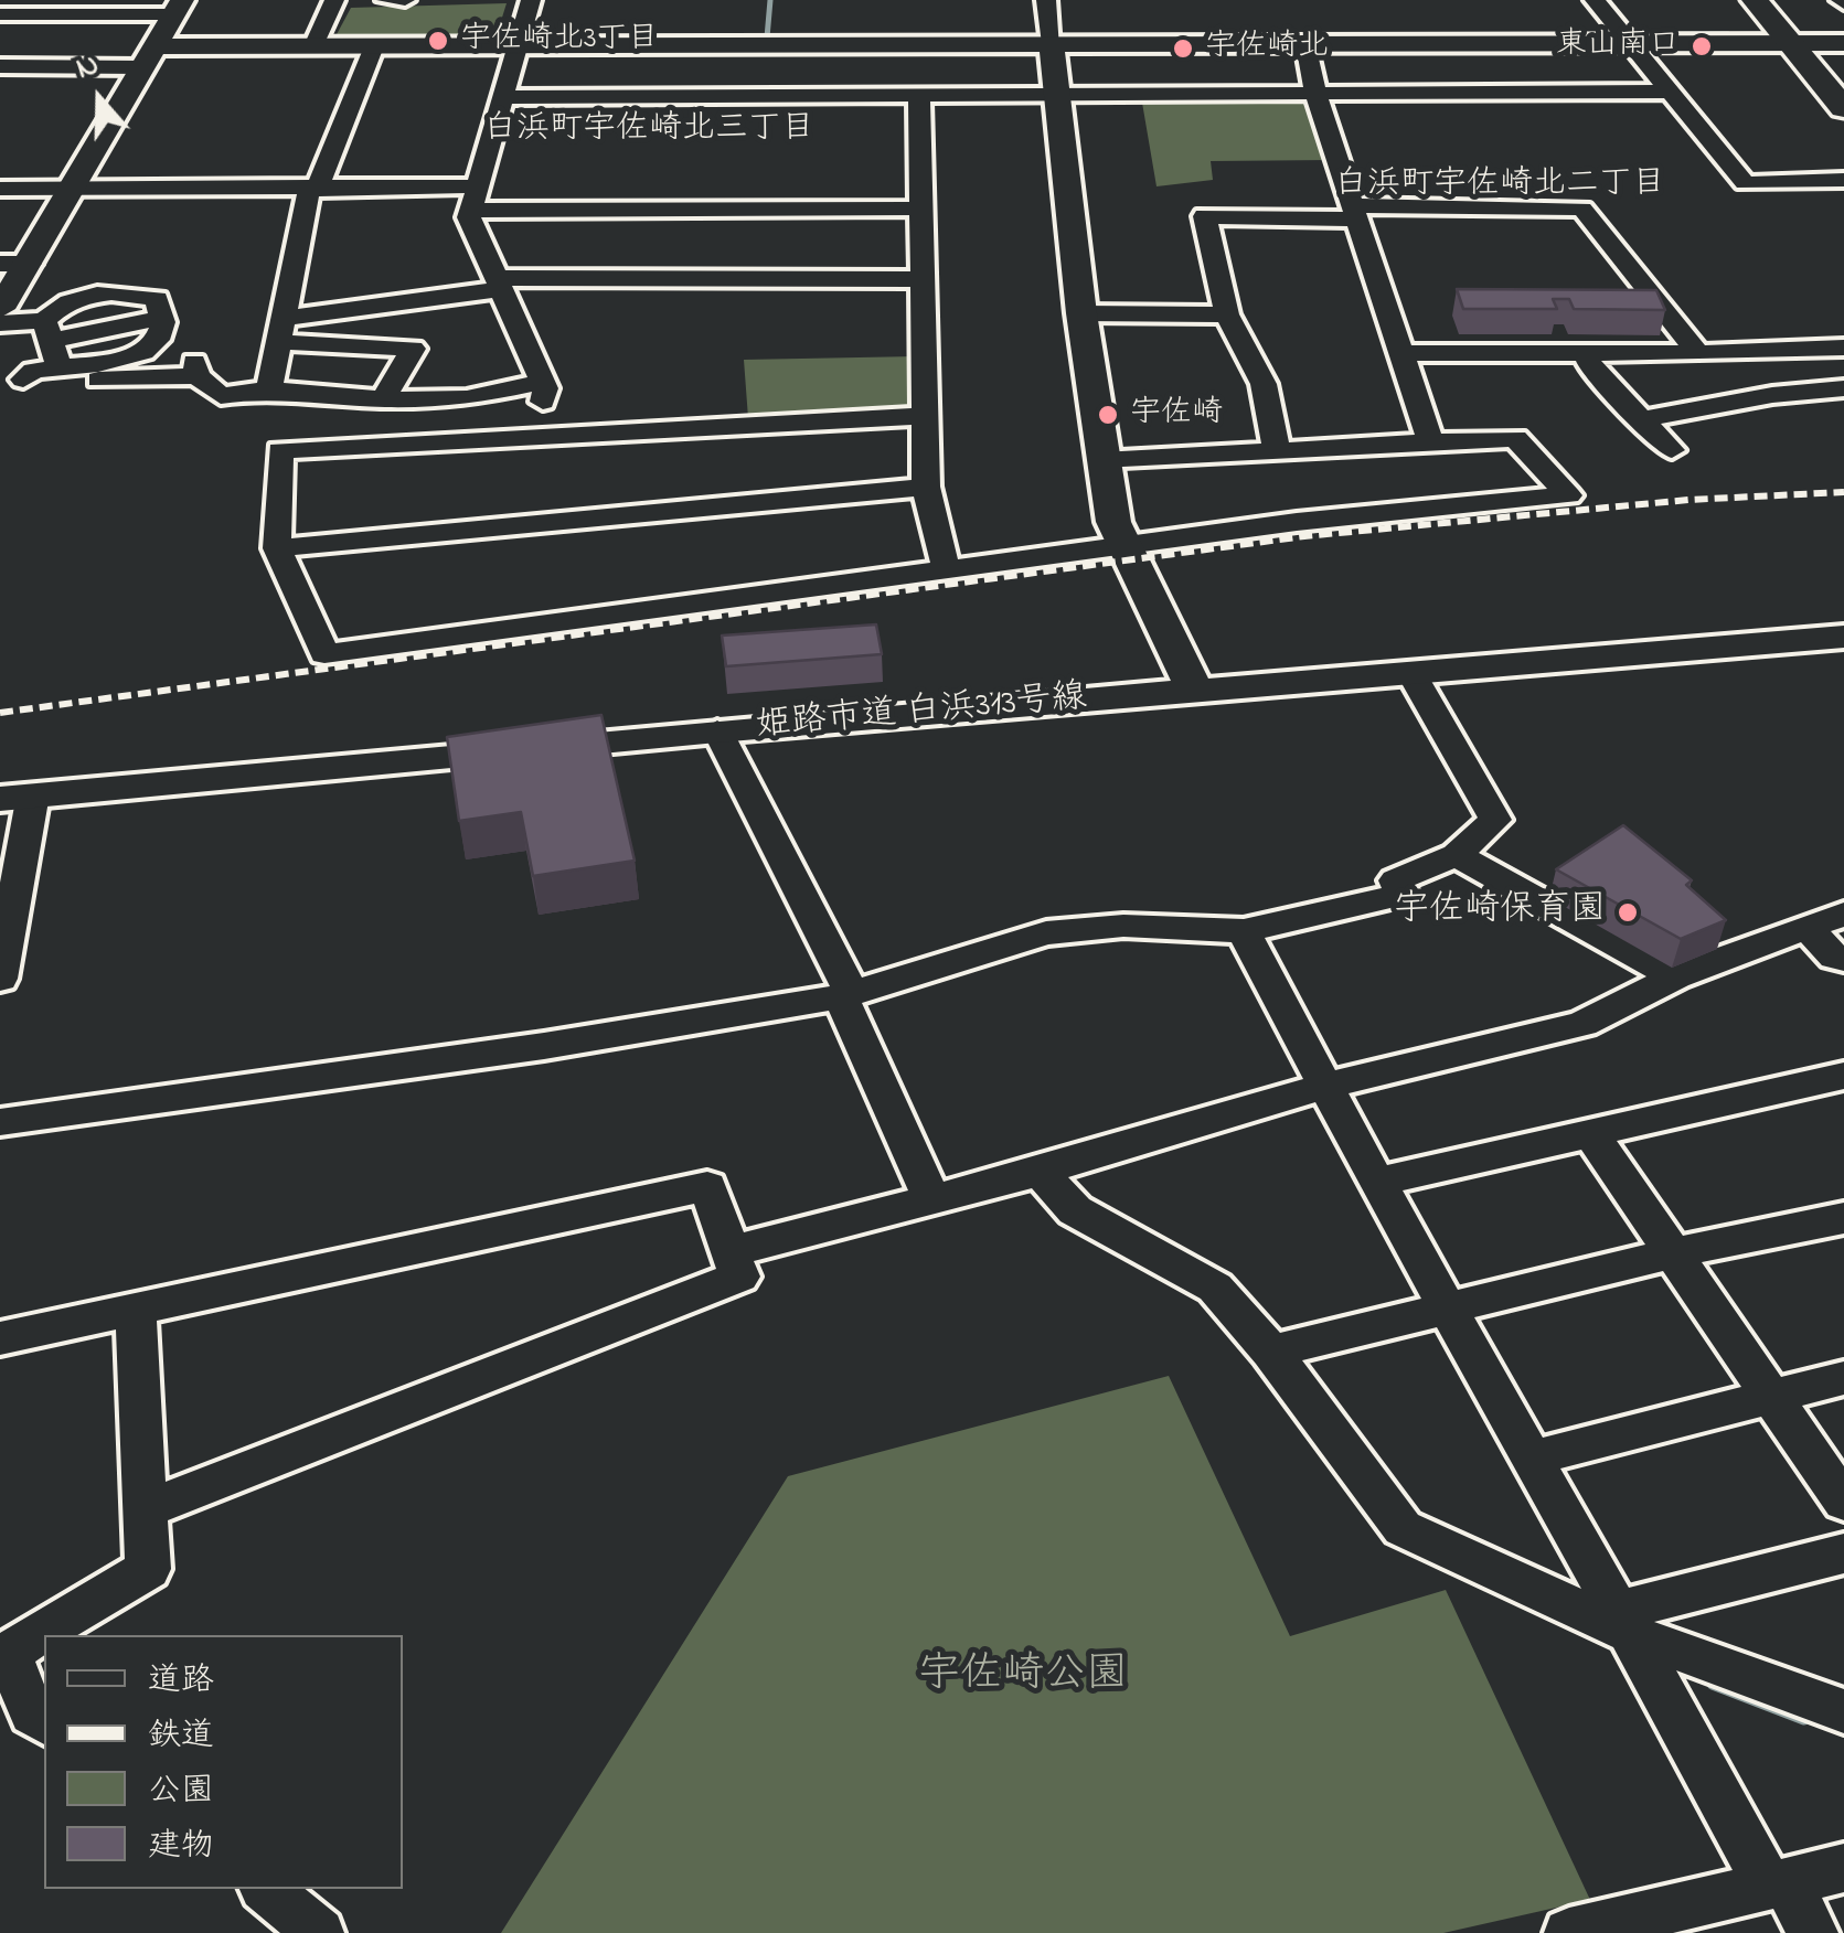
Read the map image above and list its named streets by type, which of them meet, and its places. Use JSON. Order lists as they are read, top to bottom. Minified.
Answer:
{"streets":{"street":["姫路市道 白浜313号線"]},"districts":["白浜町宇佐崎北三丁目","白浜町宇佐崎北二丁目"],"parks":["宇佐崎公園"],"places":["宇佐崎北3丁目","東山南口","宇佐崎北","宇佐崎","宇佐崎保育園"],"legend":["道路","鉄道","公園","建物"],"north":"top"}
